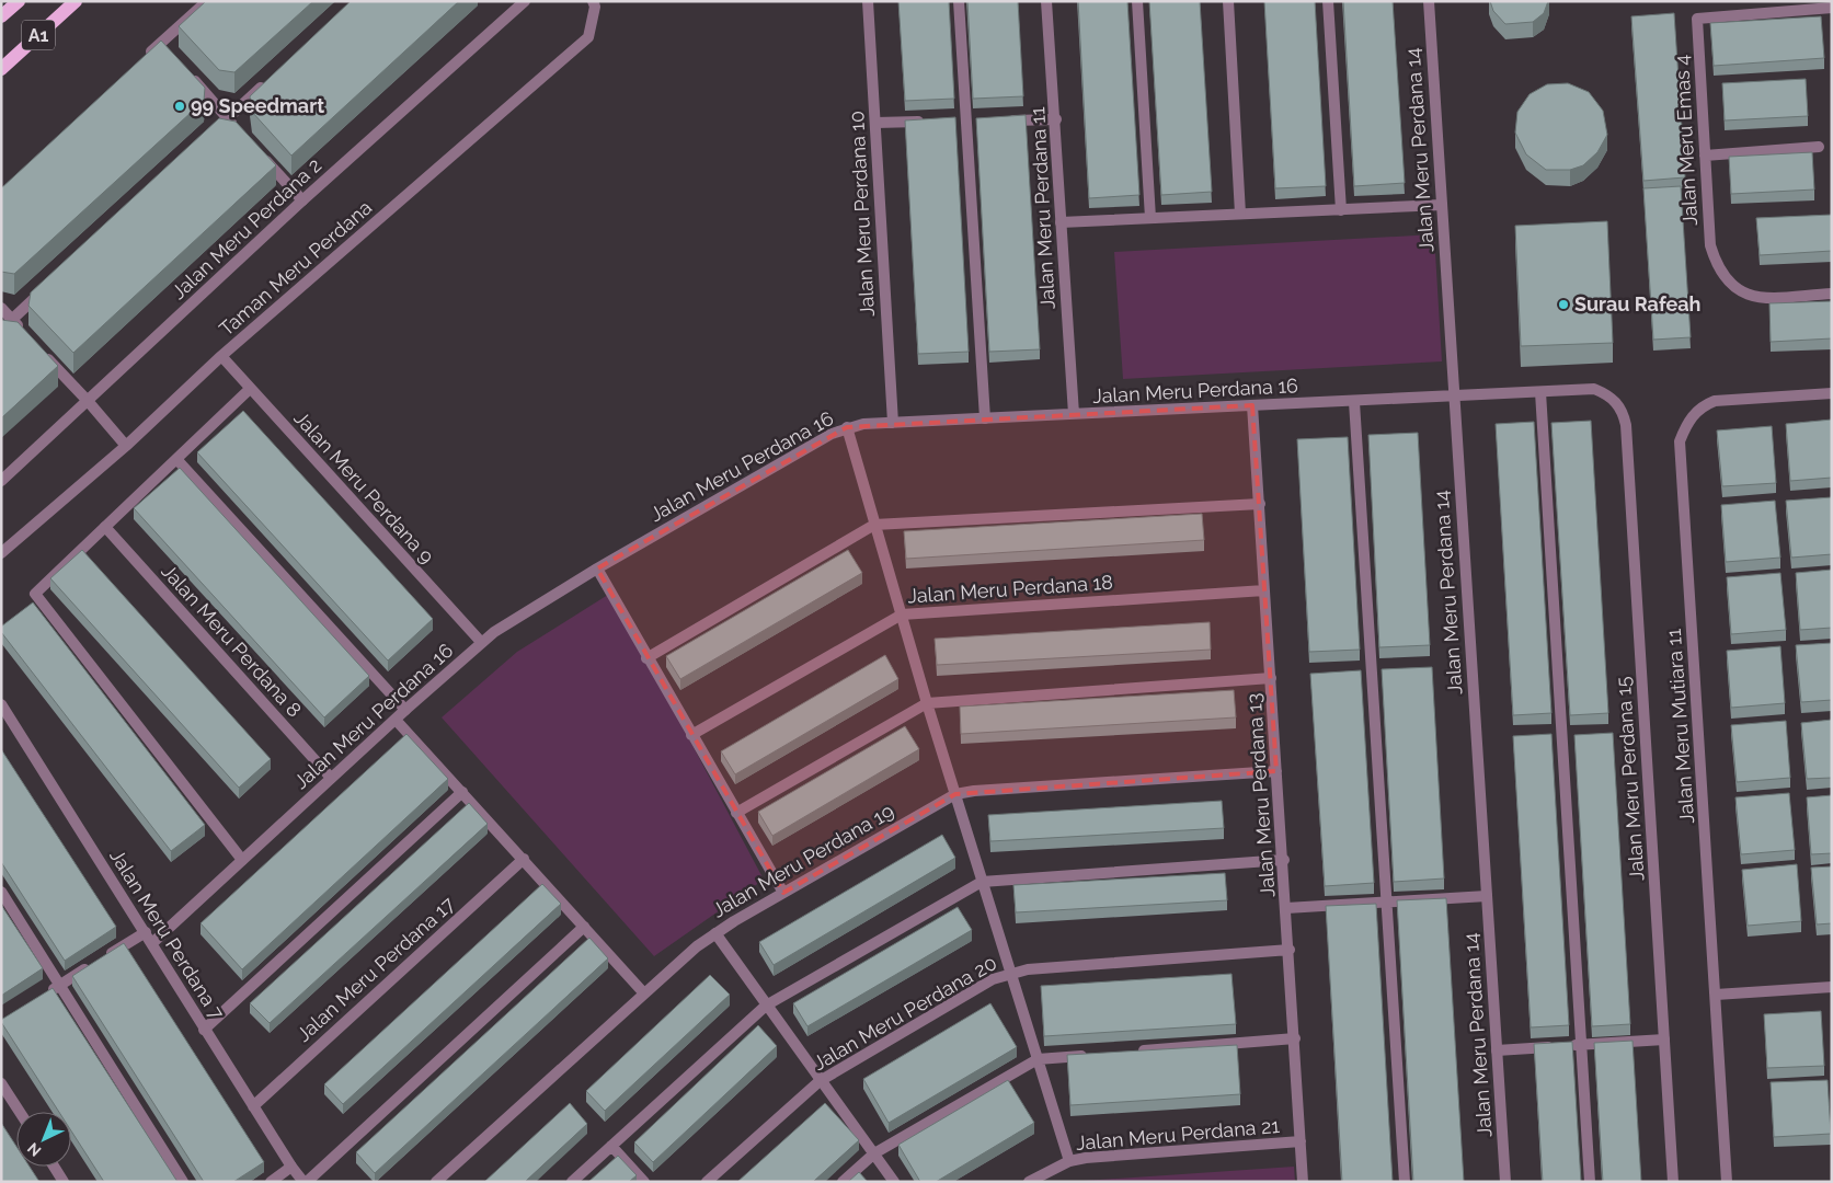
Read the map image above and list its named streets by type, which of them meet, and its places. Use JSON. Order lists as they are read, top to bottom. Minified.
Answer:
{"streets":{"main road":["A1"],"street":["Jalan Meru Emas 4","Jalan Meru Perdana 14","Jalan Meru Perdana 11","Jalan Meru Perdana 10","Jalan Meru Perdana 2","Taman Meru Perdana","Jalan Meru Perdana 16","Jalan Meru Perdana 9","Jalan Meru Perdana 18","Jalan Meru Perdana 8","Jalan Meru Mutiara 11","Jalan Meru Perdana 15","Jalan Meru Perdana 13","Jalan Meru Perdana 19","Jalan Meru Perdana 7","Jalan Meru Perdana 17","Jalan Meru Perdana 20","Jalan Meru Perdana 21"]},"crossings":[["Jalan Meru Perdana 14","Jalan Meru Perdana 16"],["Jalan Meru Perdana 11","Jalan Meru Perdana 16"],["Jalan Meru Perdana 10","Jalan Meru Perdana 16"],["Taman Meru Perdana","Jalan Meru Perdana 9"],["Jalan Meru Perdana 16","Jalan Meru Perdana 9"],["Jalan Meru Perdana 16","Jalan Meru Perdana 8"],["Jalan Meru Perdana 16","Jalan Meru Perdana 15"],["Jalan Meru Perdana 16","Jalan Meru Perdana 13"],["Jalan Meru Perdana 16","Jalan Meru Perdana 7"],["Jalan Meru Perdana 18","Jalan Meru Perdana 13"],["Jalan Meru Perdana 13","Jalan Meru Perdana 19"],["Jalan Meru Perdana 13","Jalan Meru Perdana 20"],["Jalan Meru Perdana 13","Jalan Meru Perdana 21"],["Jalan Meru Perdana 7","Jalan Meru Perdana 17"]],"places":["99 Speedmart","Surau Rafeah"],"north":"bottom left"}
